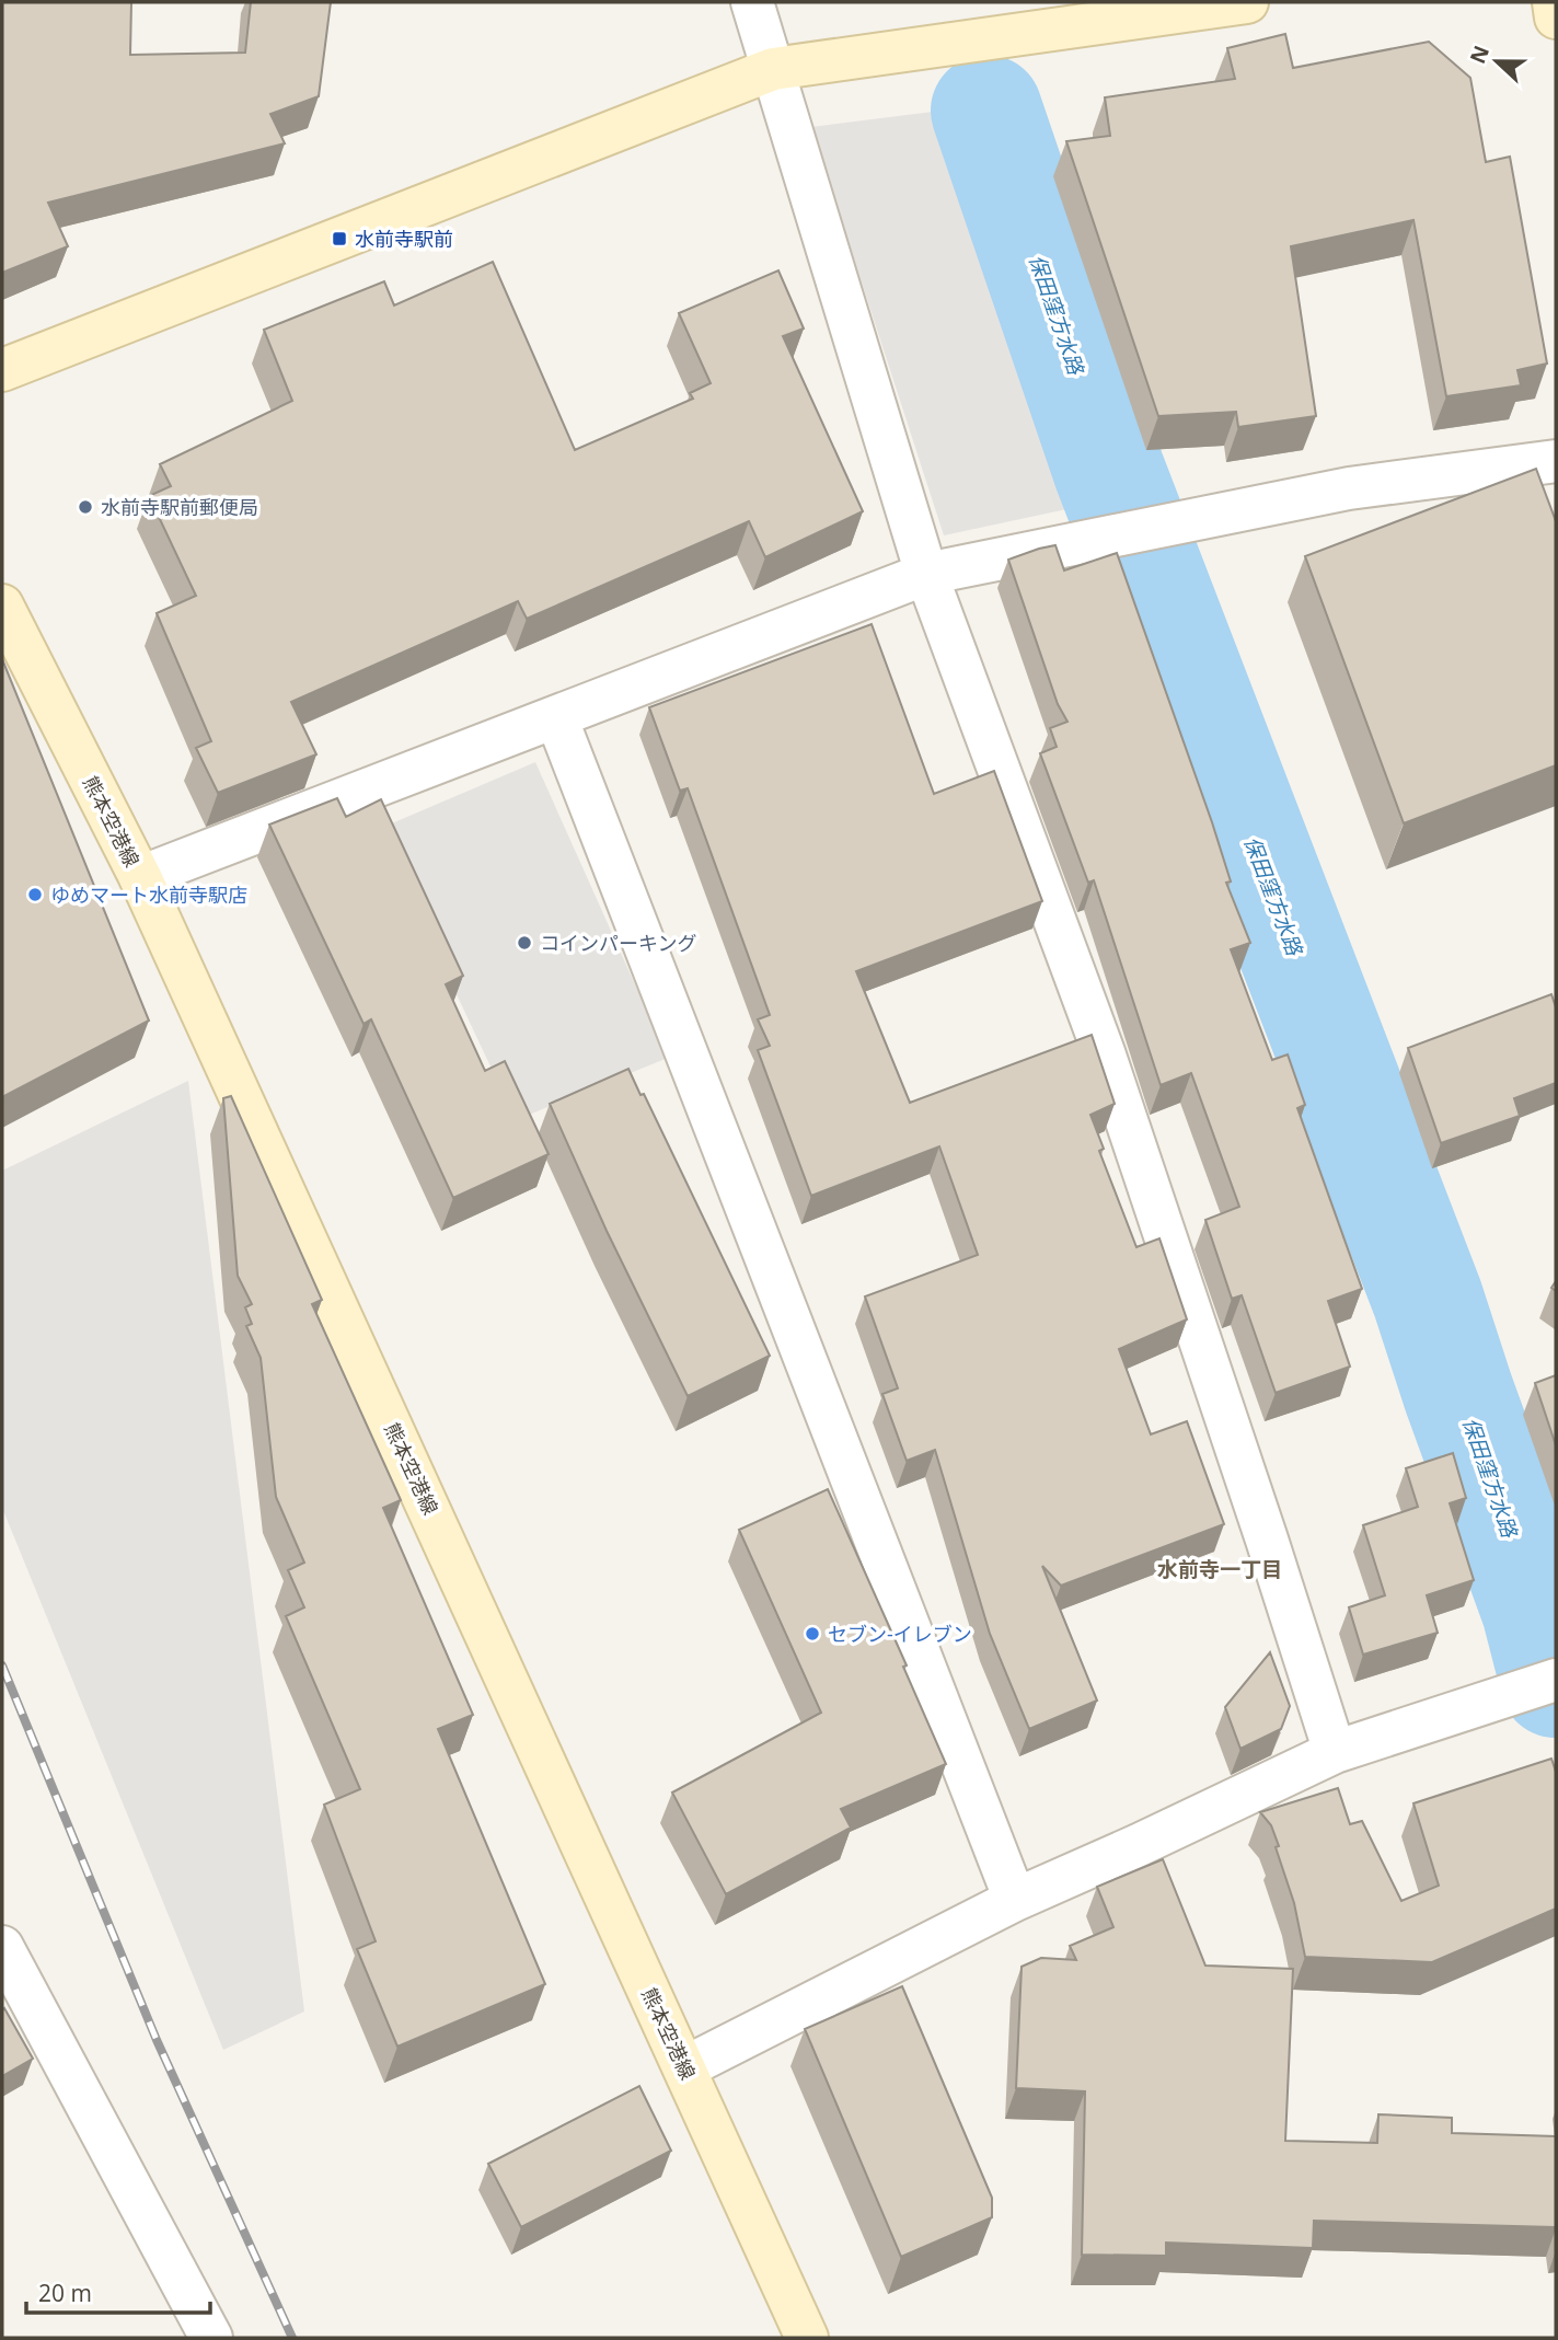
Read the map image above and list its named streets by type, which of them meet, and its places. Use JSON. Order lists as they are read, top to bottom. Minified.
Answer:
{"streets":{"main road":["熊本空港線"]},"districts":["水前寺一丁目"],"water":["保田窪方水路"],"places":{"transit":["水前寺駅前"],"other":["水前寺駅前郵便局","ゆめマート水前寺駅店","コインパーキング","セブン-イレブン"]},"scale_bar":"20 m","north":"left"}
